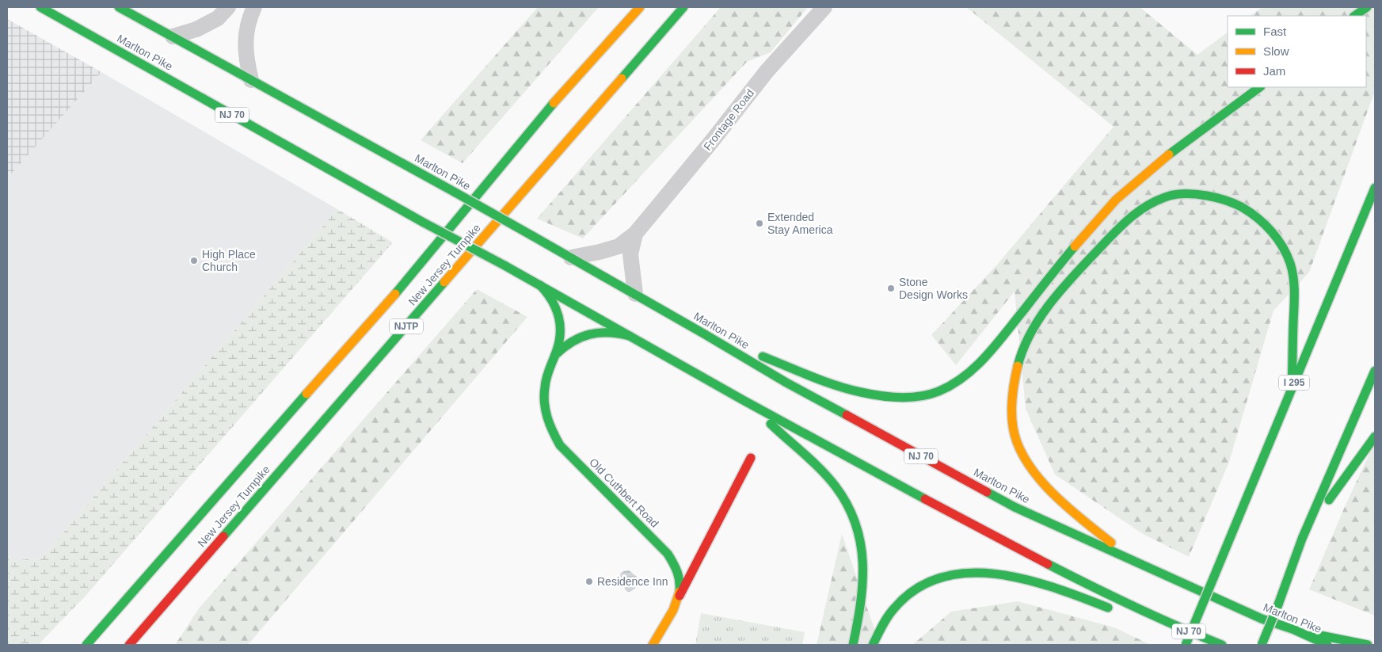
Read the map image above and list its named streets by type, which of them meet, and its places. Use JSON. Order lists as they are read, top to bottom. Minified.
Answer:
{"streets":{"main road":["Marlton Pike","NJ 70","New Jersey Turnpike","NJTP","I 295","Old Cuthbert Road"],"street":["Frontage Road"]},"crossings":[["Marlton Pike","Frontage Road"],["Marlton Pike","Old Cuthbert Road"]],"places":["Extended Stay America","High Place Church","Stone Design Works","Residence Inn"],"legend":["Fast","Slow","Jam"]}
